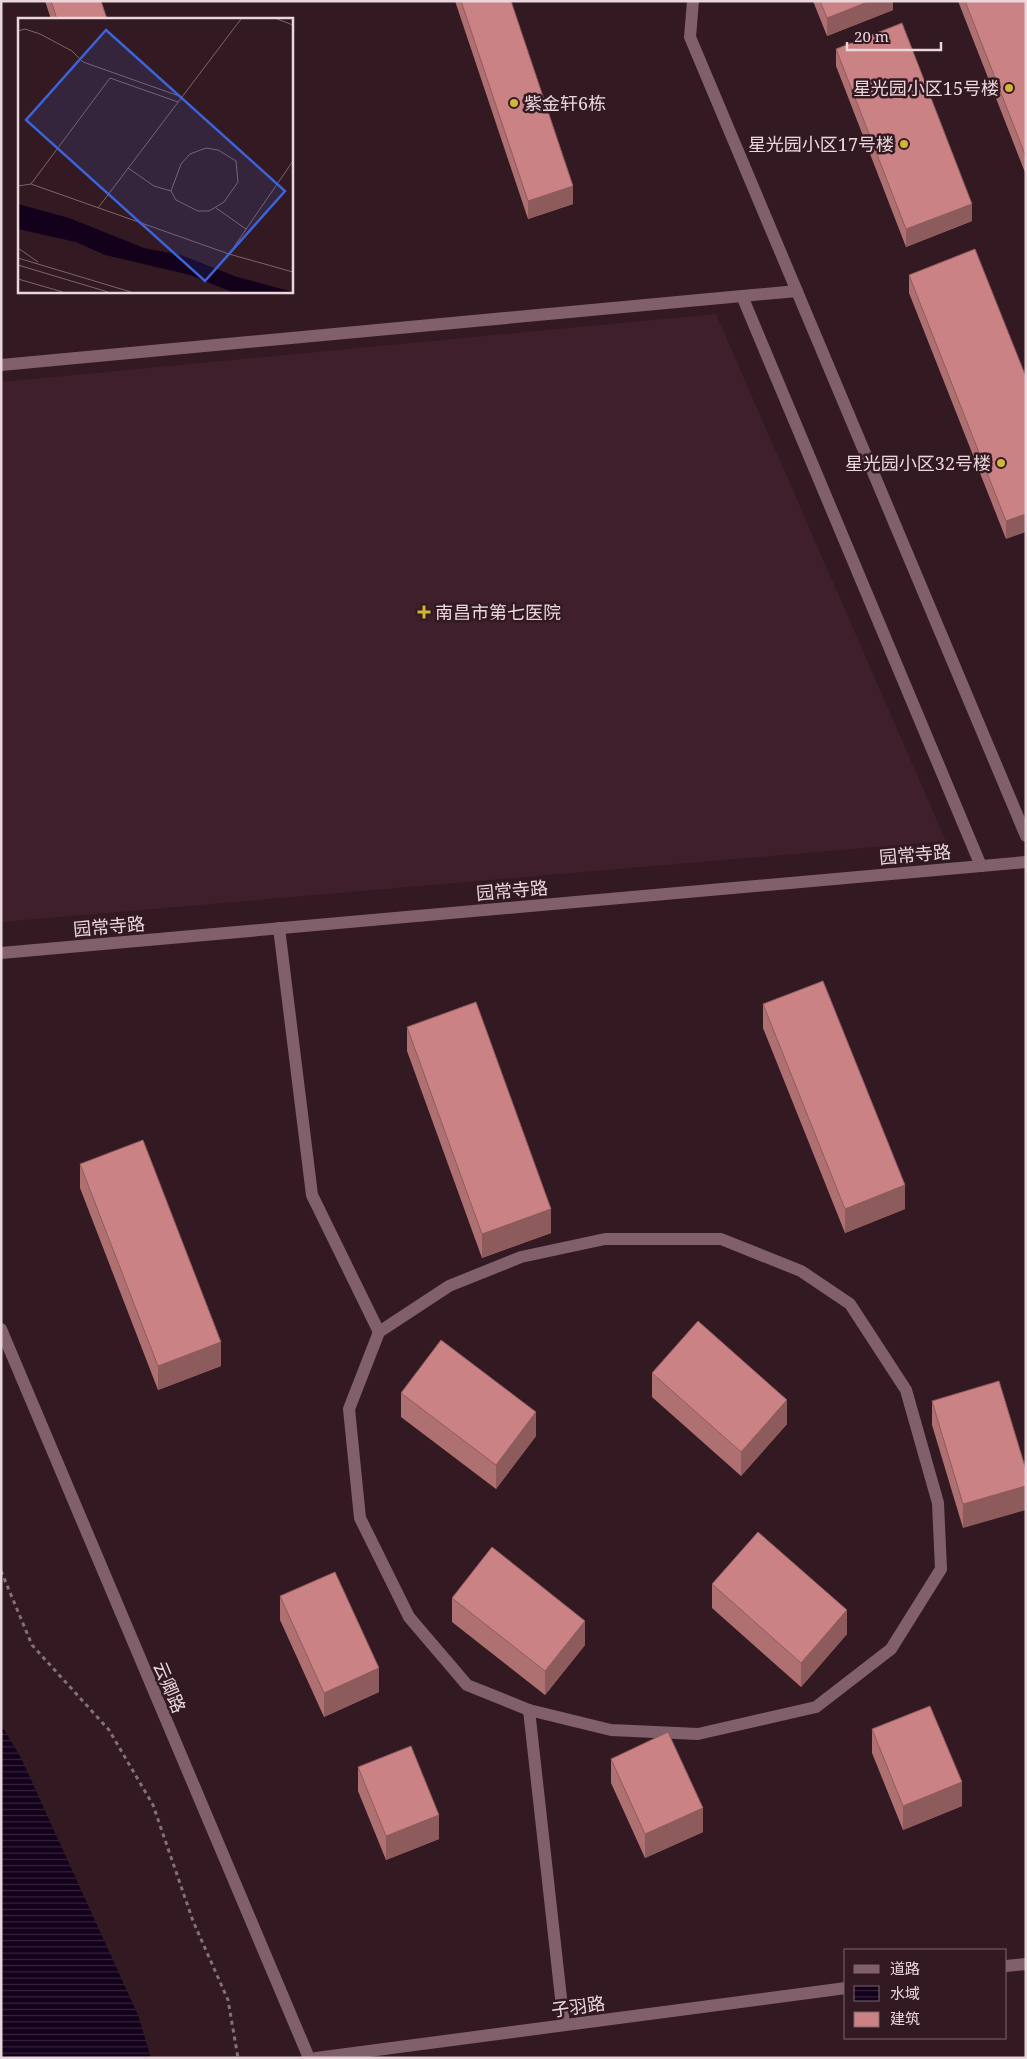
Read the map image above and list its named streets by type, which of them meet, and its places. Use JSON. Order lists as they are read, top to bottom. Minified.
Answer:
{"streets":{"street":["园常寺路","云卿路","子羽路"]},"places":{"other":["星光园小区15号楼","紫金轩6栋","星光园小区17号楼","星光园小区32号楼"],"health":["南昌市第七医院"]},"legend":["道路","水域","建筑"],"scale_bar":"20 m"}
